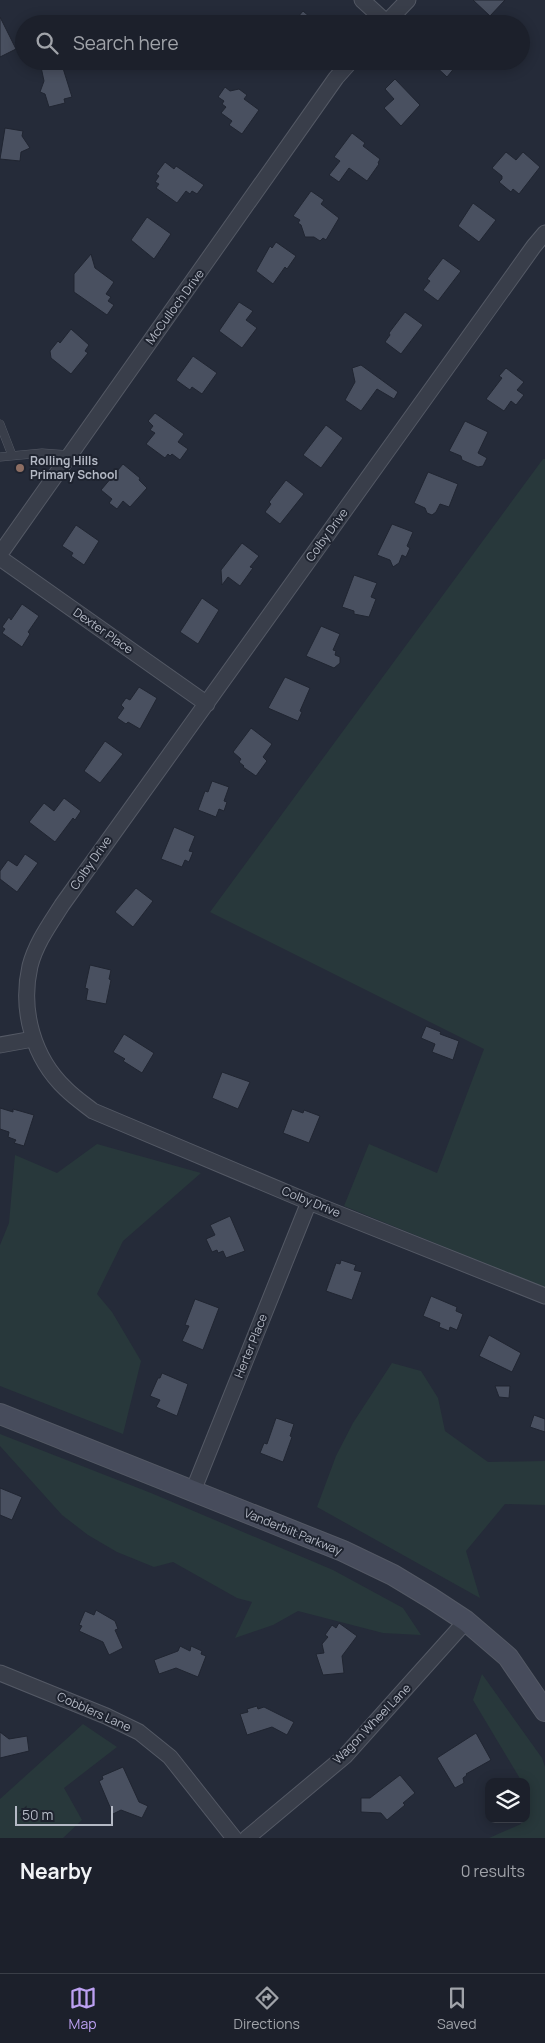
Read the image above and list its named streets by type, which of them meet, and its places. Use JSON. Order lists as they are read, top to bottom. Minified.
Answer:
{"streets":{"main road":["Vanderbilt Parkway"],"street":["McCulloch Drive","Colby Drive","Dexter Place","Herter Place","Cobblers Lane","Wagon Wheel Lane"]},"crossings":[["Colby Drive","Dexter Place"],["Colby Drive","Herter Place"],["Herter Place","Vanderbilt Parkway"],["Vanderbilt Parkway","Wagon Wheel Lane"]],"places":["Rolling Hills Primary School"],"scale_bar":"50 m","page":{"search":"Search here","scale":"50 m","heading":["Nearby","0 results"],"nav":["Map","Directions","Saved"]}}
